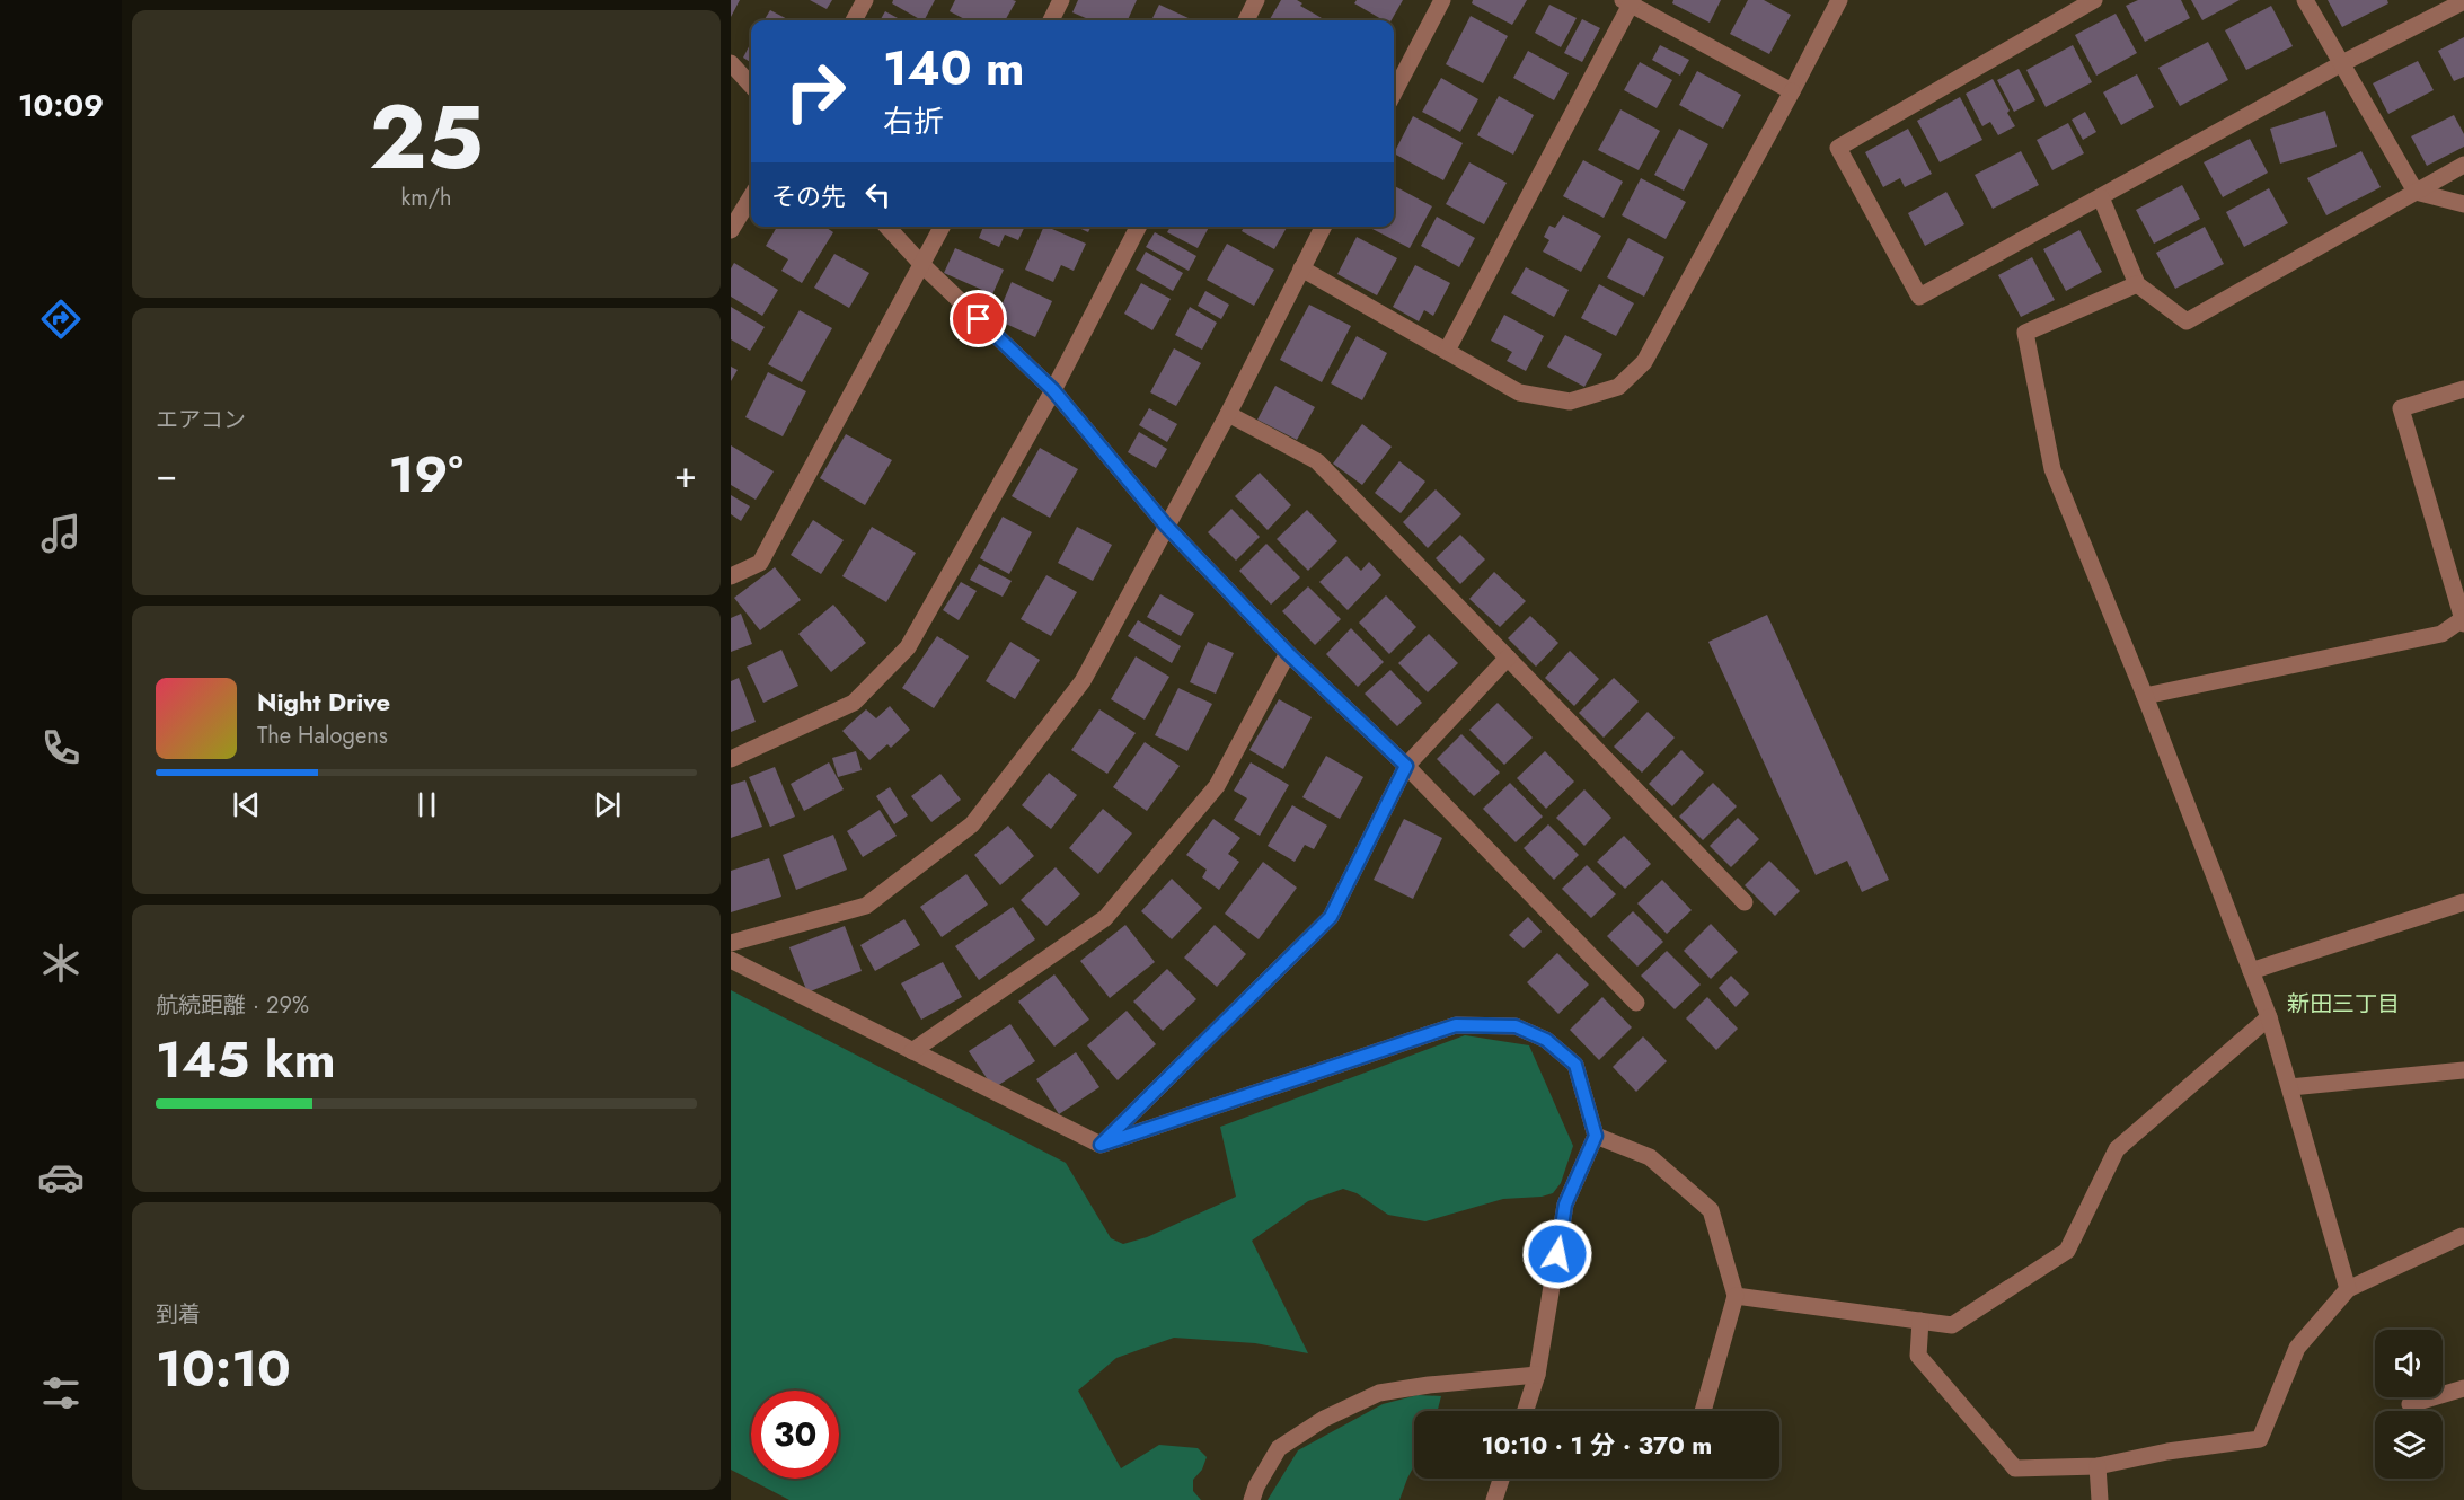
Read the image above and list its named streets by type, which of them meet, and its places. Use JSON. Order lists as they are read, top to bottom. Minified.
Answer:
{"districts":["新田三丁目"],"page":{"tabs":"10:09","tile":[["25","km/h"],"エアコン",["航続距離 · 29%","145 km"],["到着","10:10"]],"turn":["140 m","右折"],"then":"その先","heat":["−","19°","+"],"song":["Night Drive","The Halogens"],"limit":"30","trip":"10:10 · 1 分 · 370 m"}}
